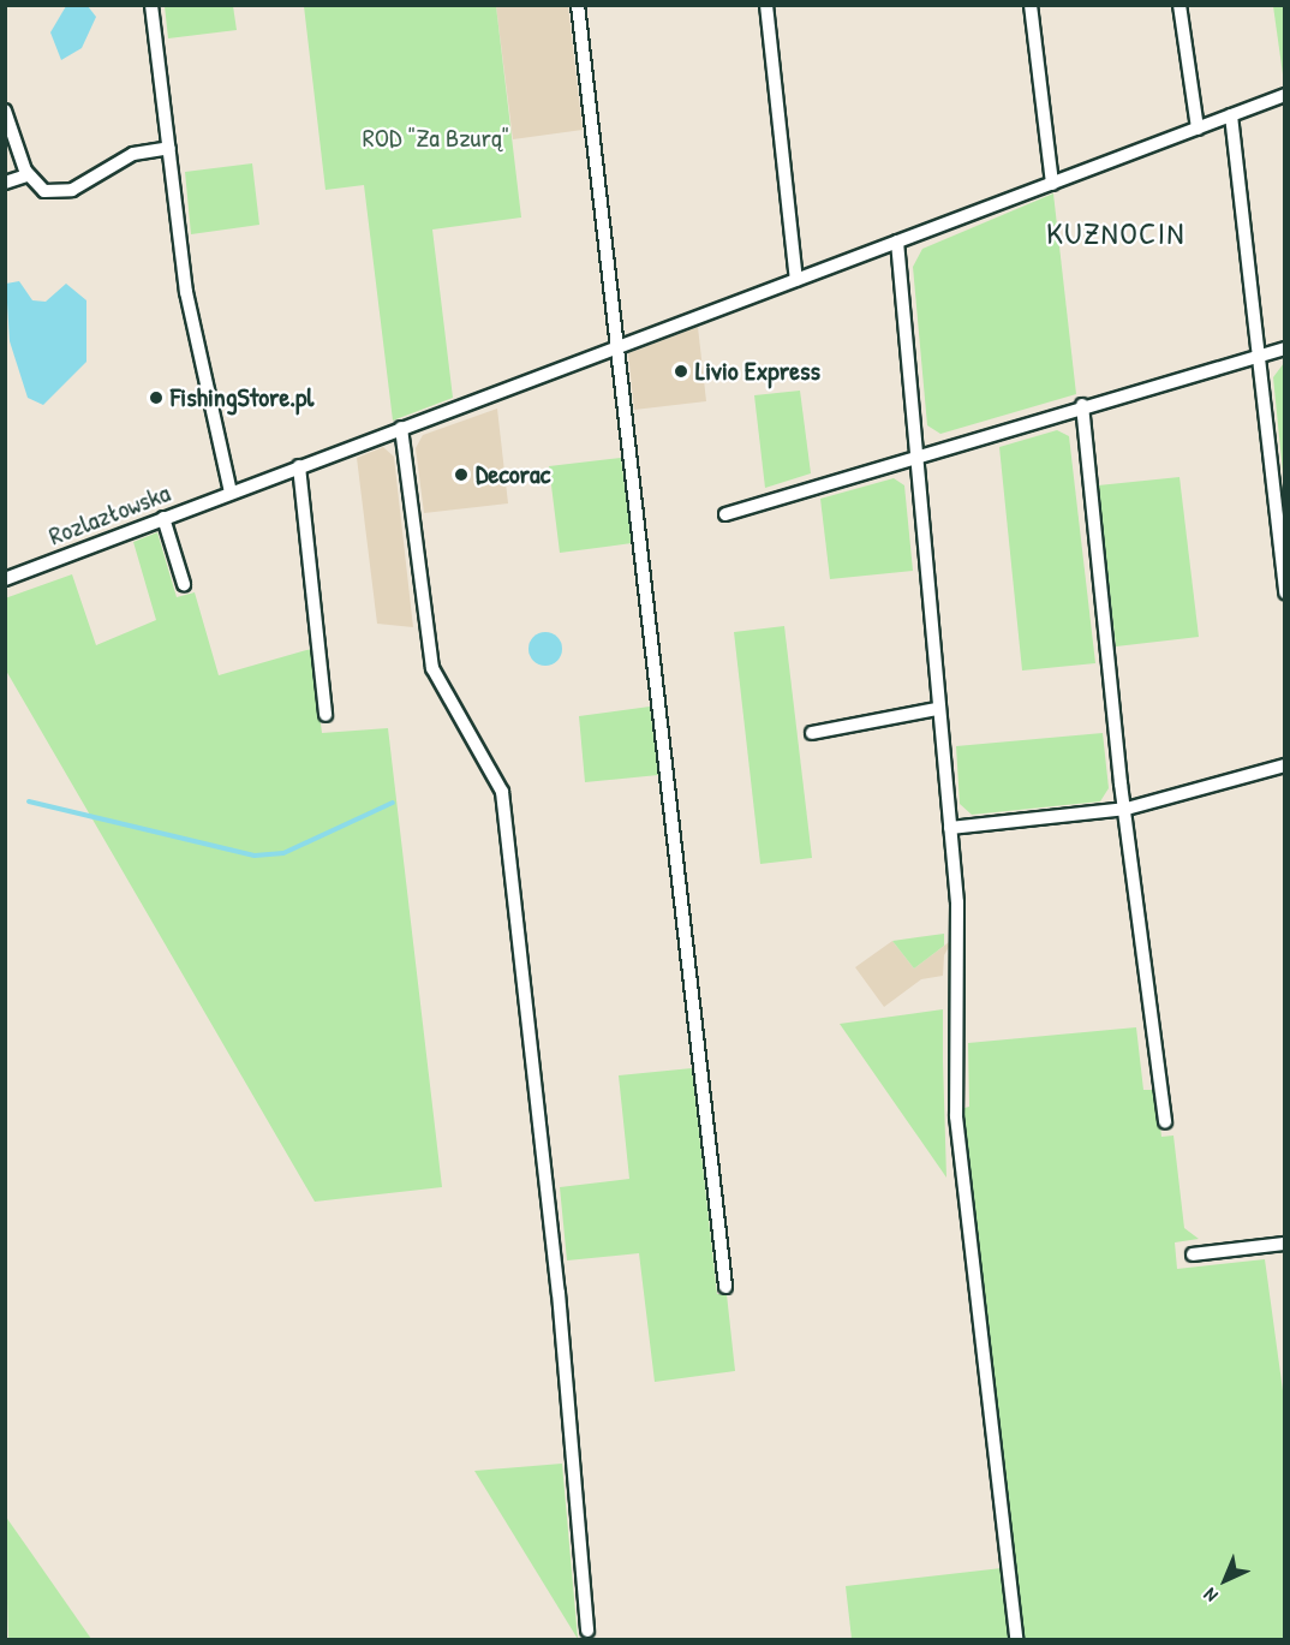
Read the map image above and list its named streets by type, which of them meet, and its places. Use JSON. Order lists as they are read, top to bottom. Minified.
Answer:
{"streets":{"street":["Rozlazłowska"]},"districts":["KUZNOCIN"],"parks":["ROD \"Za Bzurą\""],"places":["Livio Express","FishingStore.pl","Decorac"],"north":"bottom left"}
